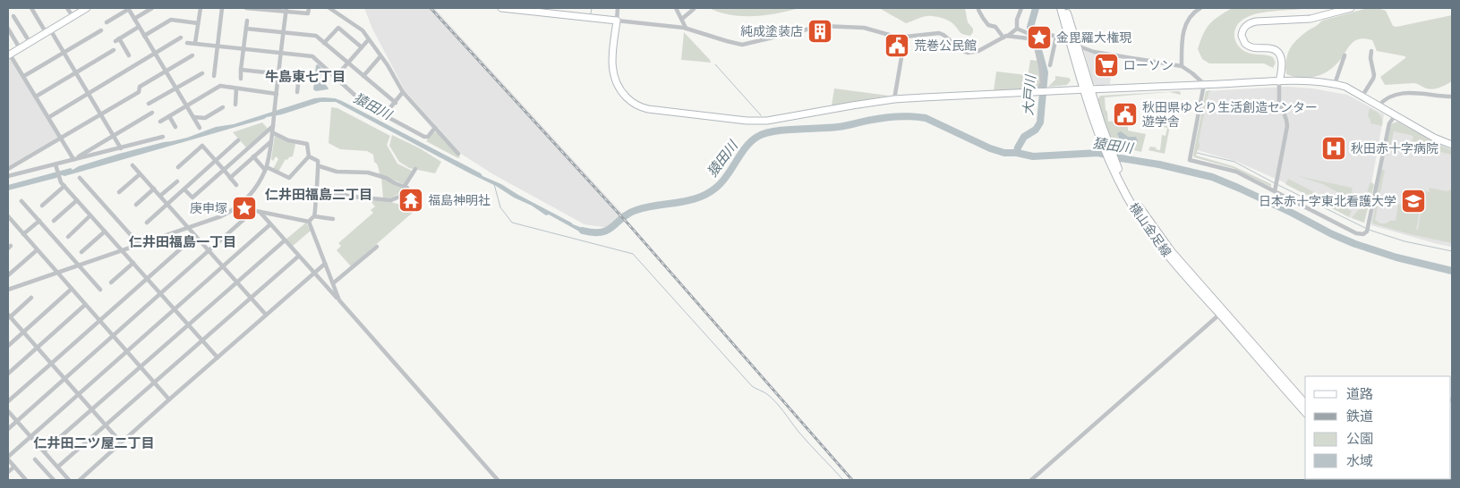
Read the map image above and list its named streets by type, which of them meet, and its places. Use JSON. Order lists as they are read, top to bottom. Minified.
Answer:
{"streets":{"main road":["横山金足線"]},"districts":["牛島東七丁目","仁井田福島二丁目","仁井田福島一丁目","仁井田二ツ屋二丁目"],"water":["大戸川","猿田川"],"places":{"building":["純成塗装店"],"place":["金毘羅大権現","庚申塚"],"public building":["荒巻公民館","秋田県ゆとり生活創造センター 遊学舎"],"supermarket":["ローソン"],"hospital":["秋田赤十字病院"],"temple":["福島神明社"],"school or university":["日本赤十字東北看護大学"]},"legend":["道路","鉄道","公園","水域"]}
